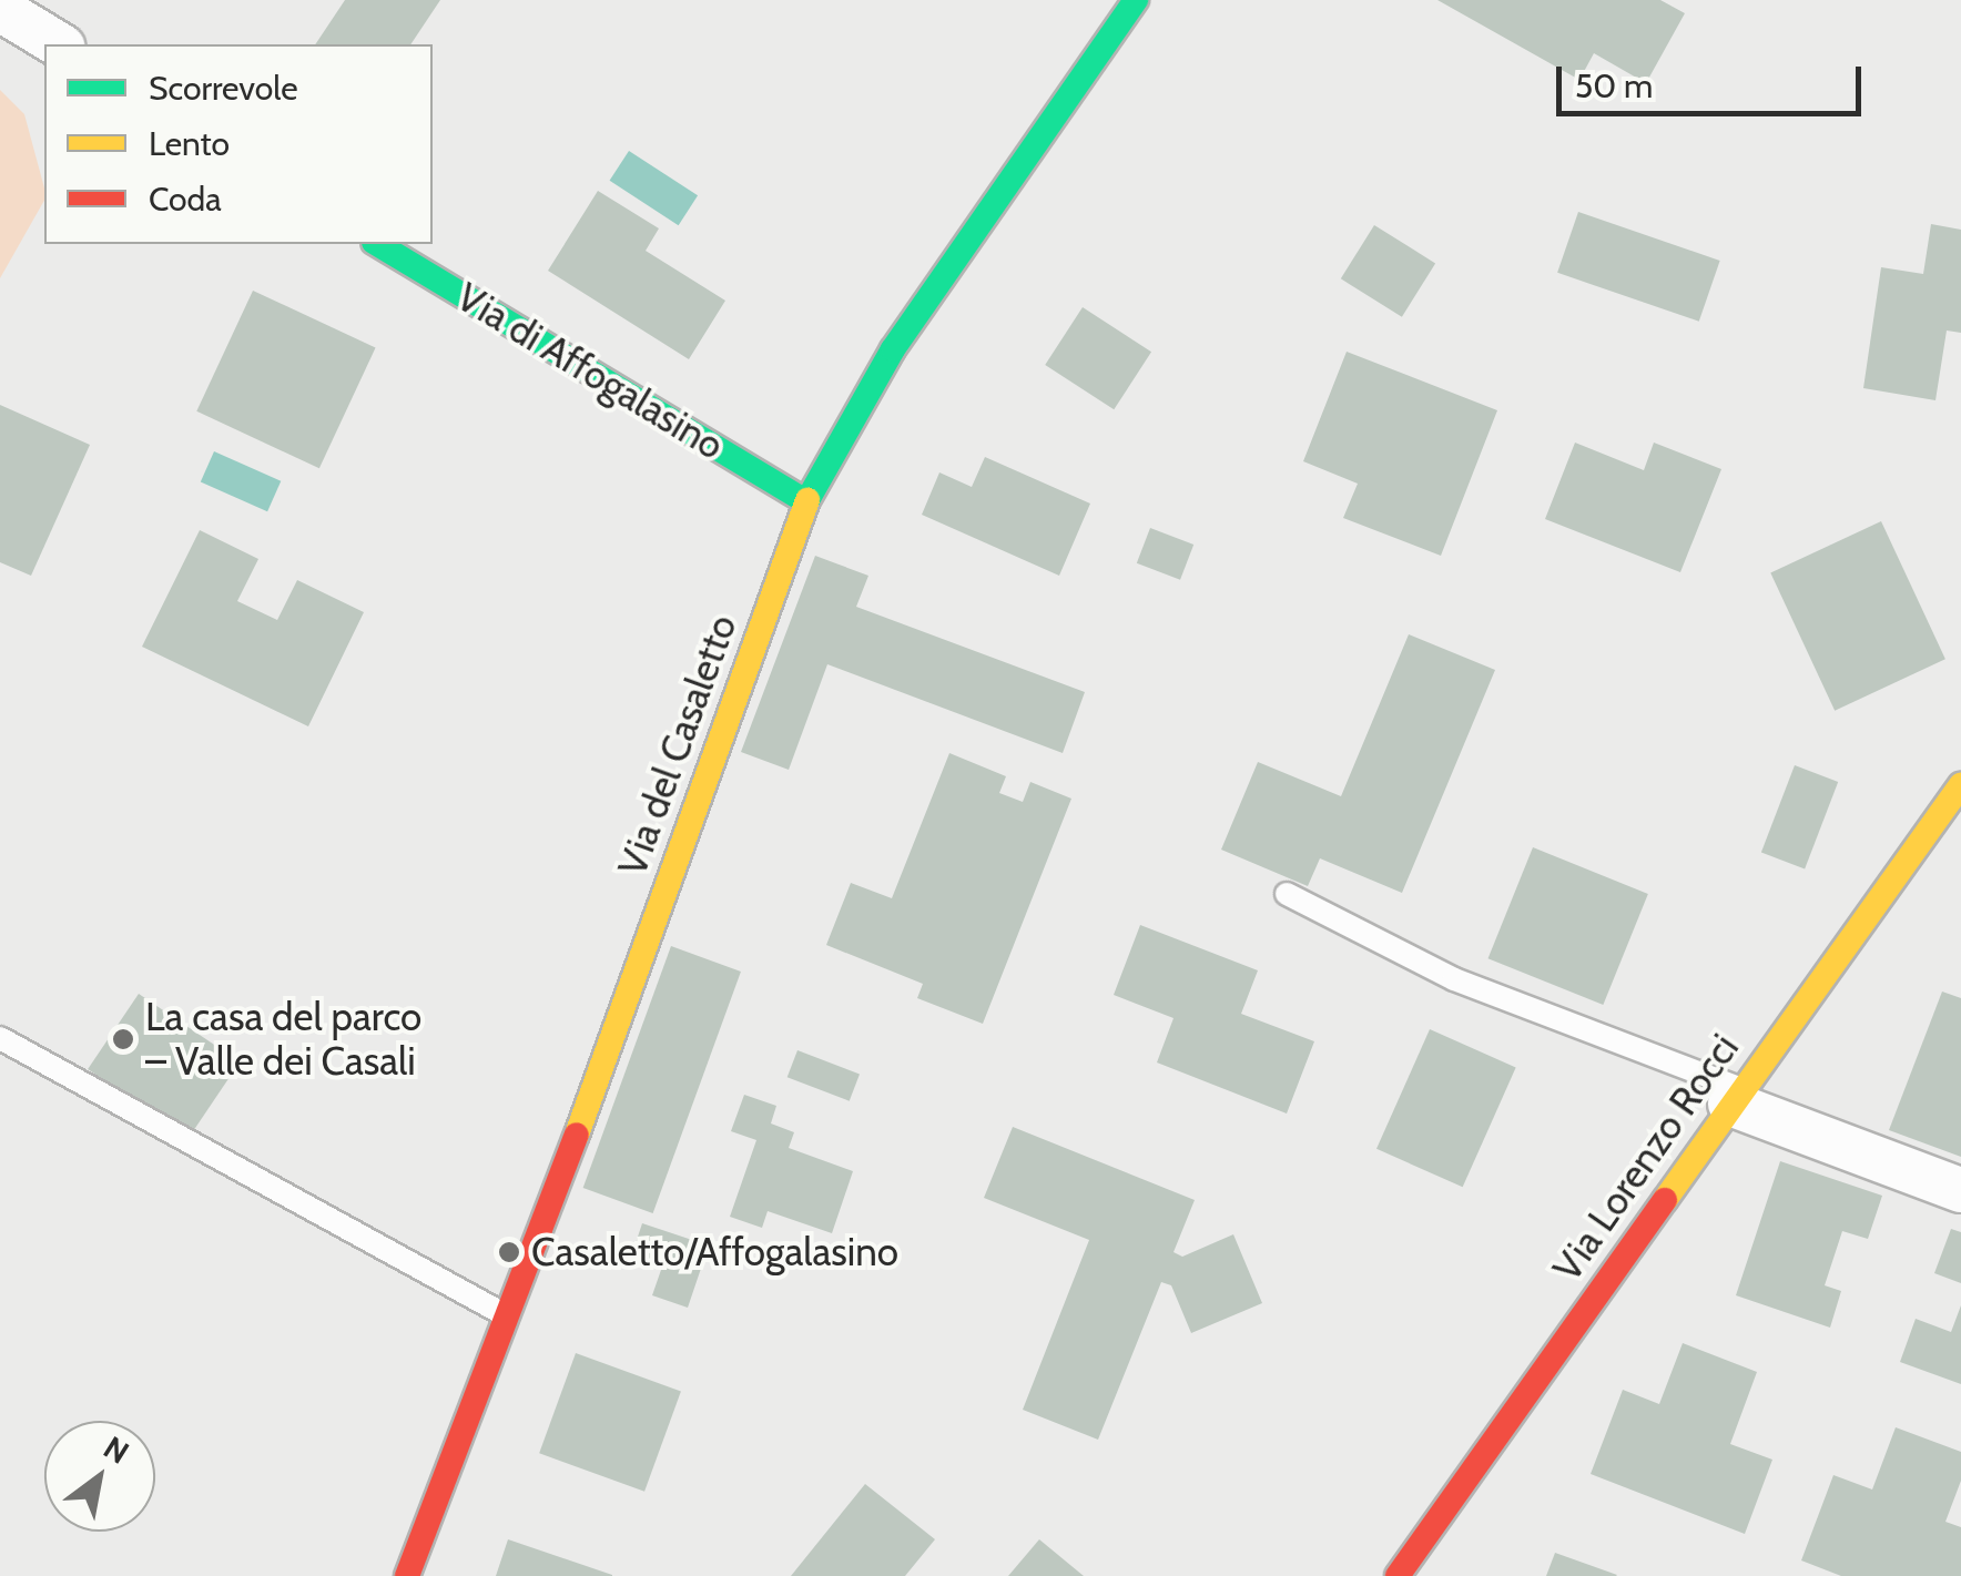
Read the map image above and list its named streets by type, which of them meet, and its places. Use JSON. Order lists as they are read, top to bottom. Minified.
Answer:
{"streets":{"street":["Via di Affogalasino","Via del Casaletto","Via Lorenzo Rocci"]},"crossings":[["Via di Affogalasino","Via del Casaletto"]],"places":["La casa del parco – Valle dei Casali","Casaletto/Affogalasino"],"legend":["Scorrevole","Lento","Coda"],"scale_bar":"50 m","north":"top right"}
